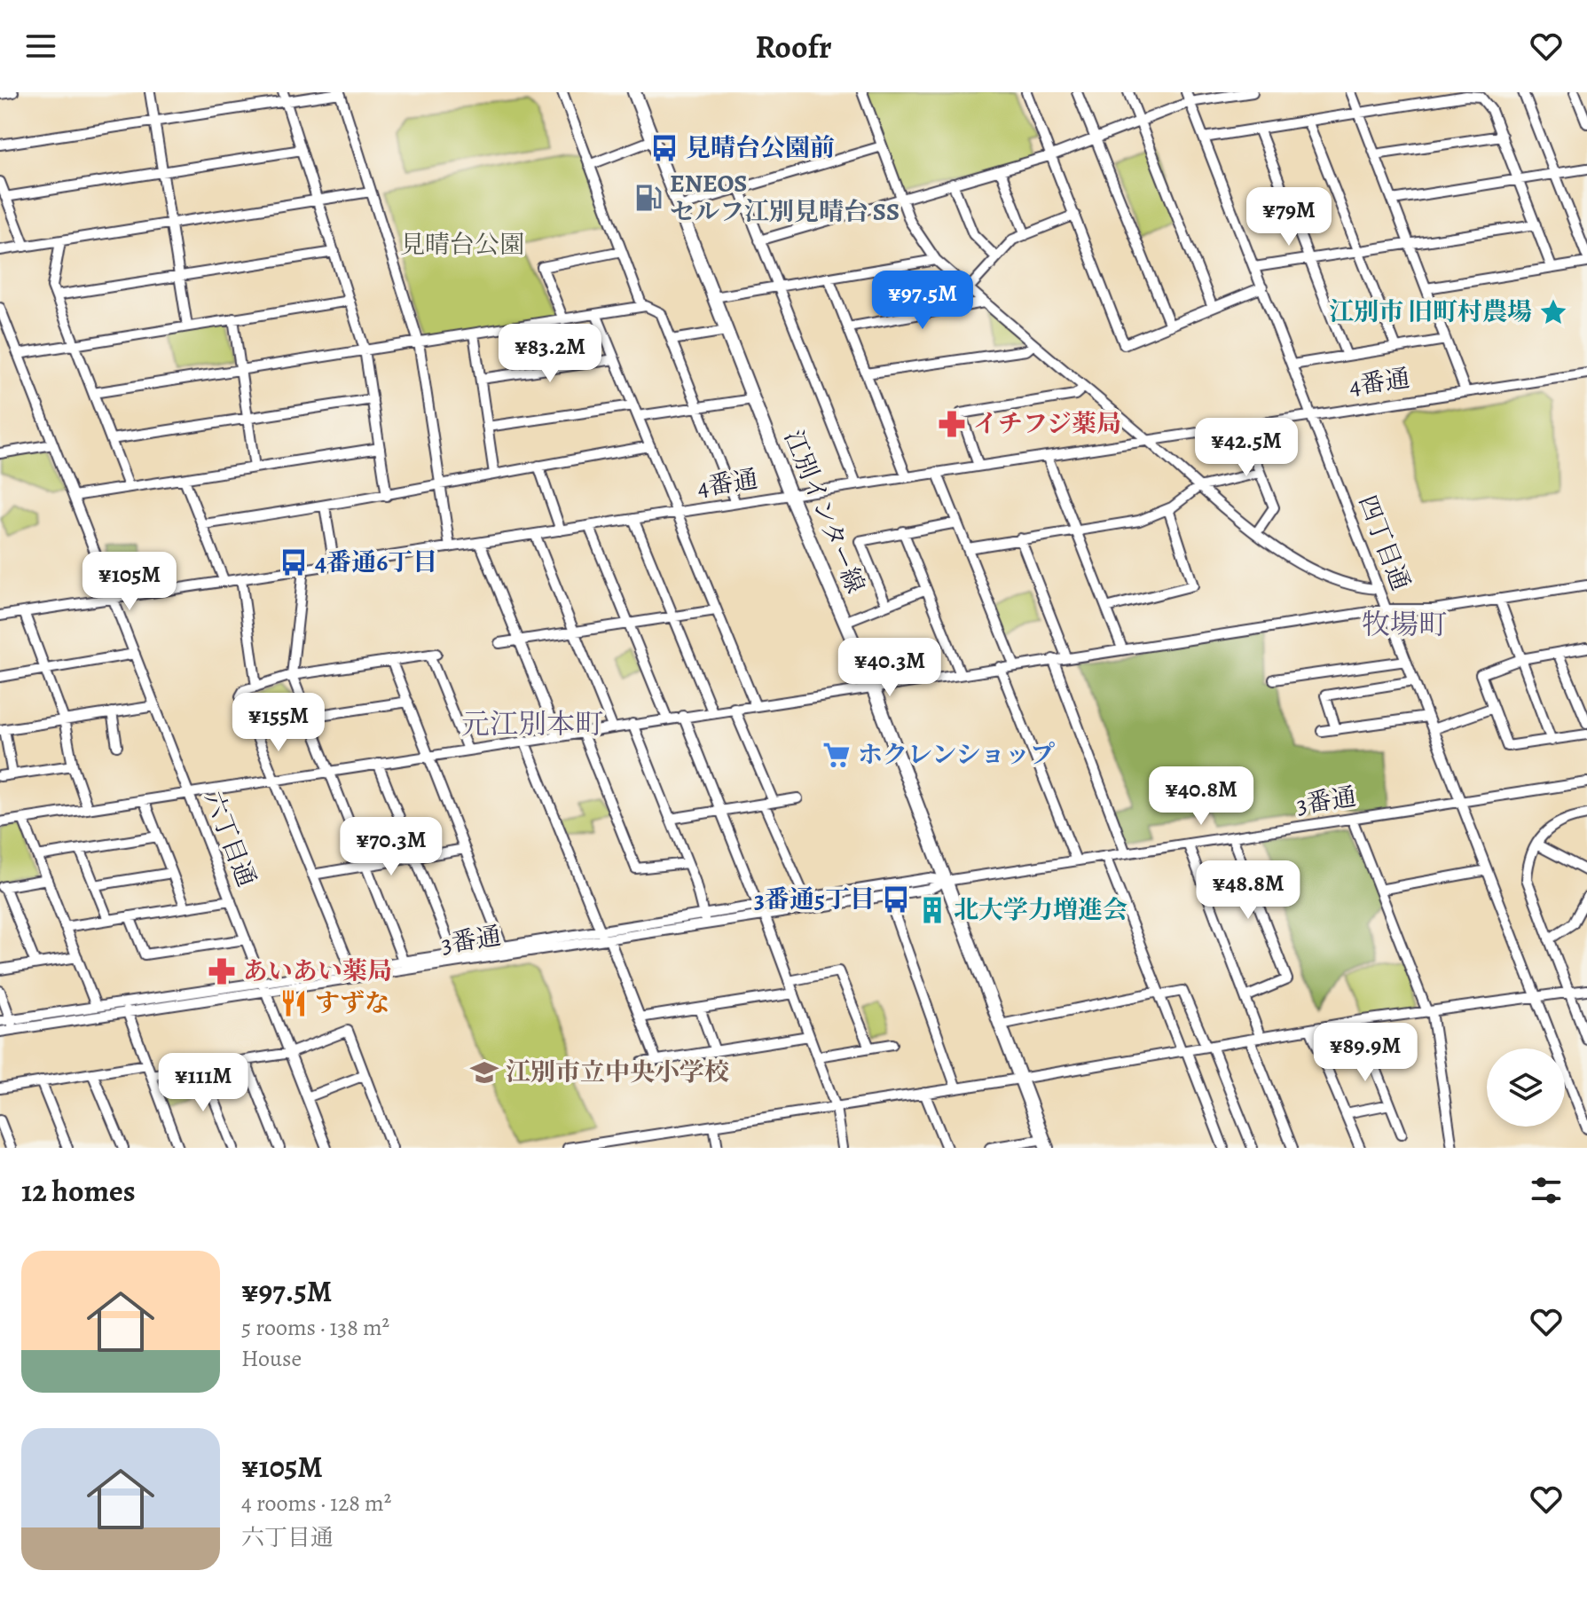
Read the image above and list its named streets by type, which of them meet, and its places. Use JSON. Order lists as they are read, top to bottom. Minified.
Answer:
{"streets":{"main road":["江別インター線"],"street":["4番通","四丁目通","3番通","六丁目通"]},"crossings":[["4番通","江別インター線"],["4番通","四丁目通"],["4番通","六丁目通"],["江別インター線","3番通"],["四丁目通","3番通"],["3番通","六丁目通"]],"districts":["牧場町","元江別本町"],"parks":["見晴台公園"],"places":{"bus stop":["見晴台公園前","4番通6丁目","3番通5丁目"],"fuel station":["ENEOS セルフ江別見晴台 SS"],"place":["江別市 旧町村農場"],"pharmacy":["イチフジ薬局","あいあい薬局"],"supermarket":["ホクレンショップ"],"building":["北大学力増進会"],"restaurant":["すずな"],"school or university":["江別市立中央小学校"]},"page":{"header":"Roofr","price":["¥79M","¥97.5M","¥83.2M","¥42.5M","¥105M","¥40.3M","¥155M","¥40.8M","¥70.3M","¥48.8M","¥89.9M","¥111M"],"heading":"12 homes","list":[{"name":"¥97.5M","note":"5 rooms · 138 m² · House"},{"name":"¥105M","note":"4 rooms · 128 m² · 六丁目通"}]}}
